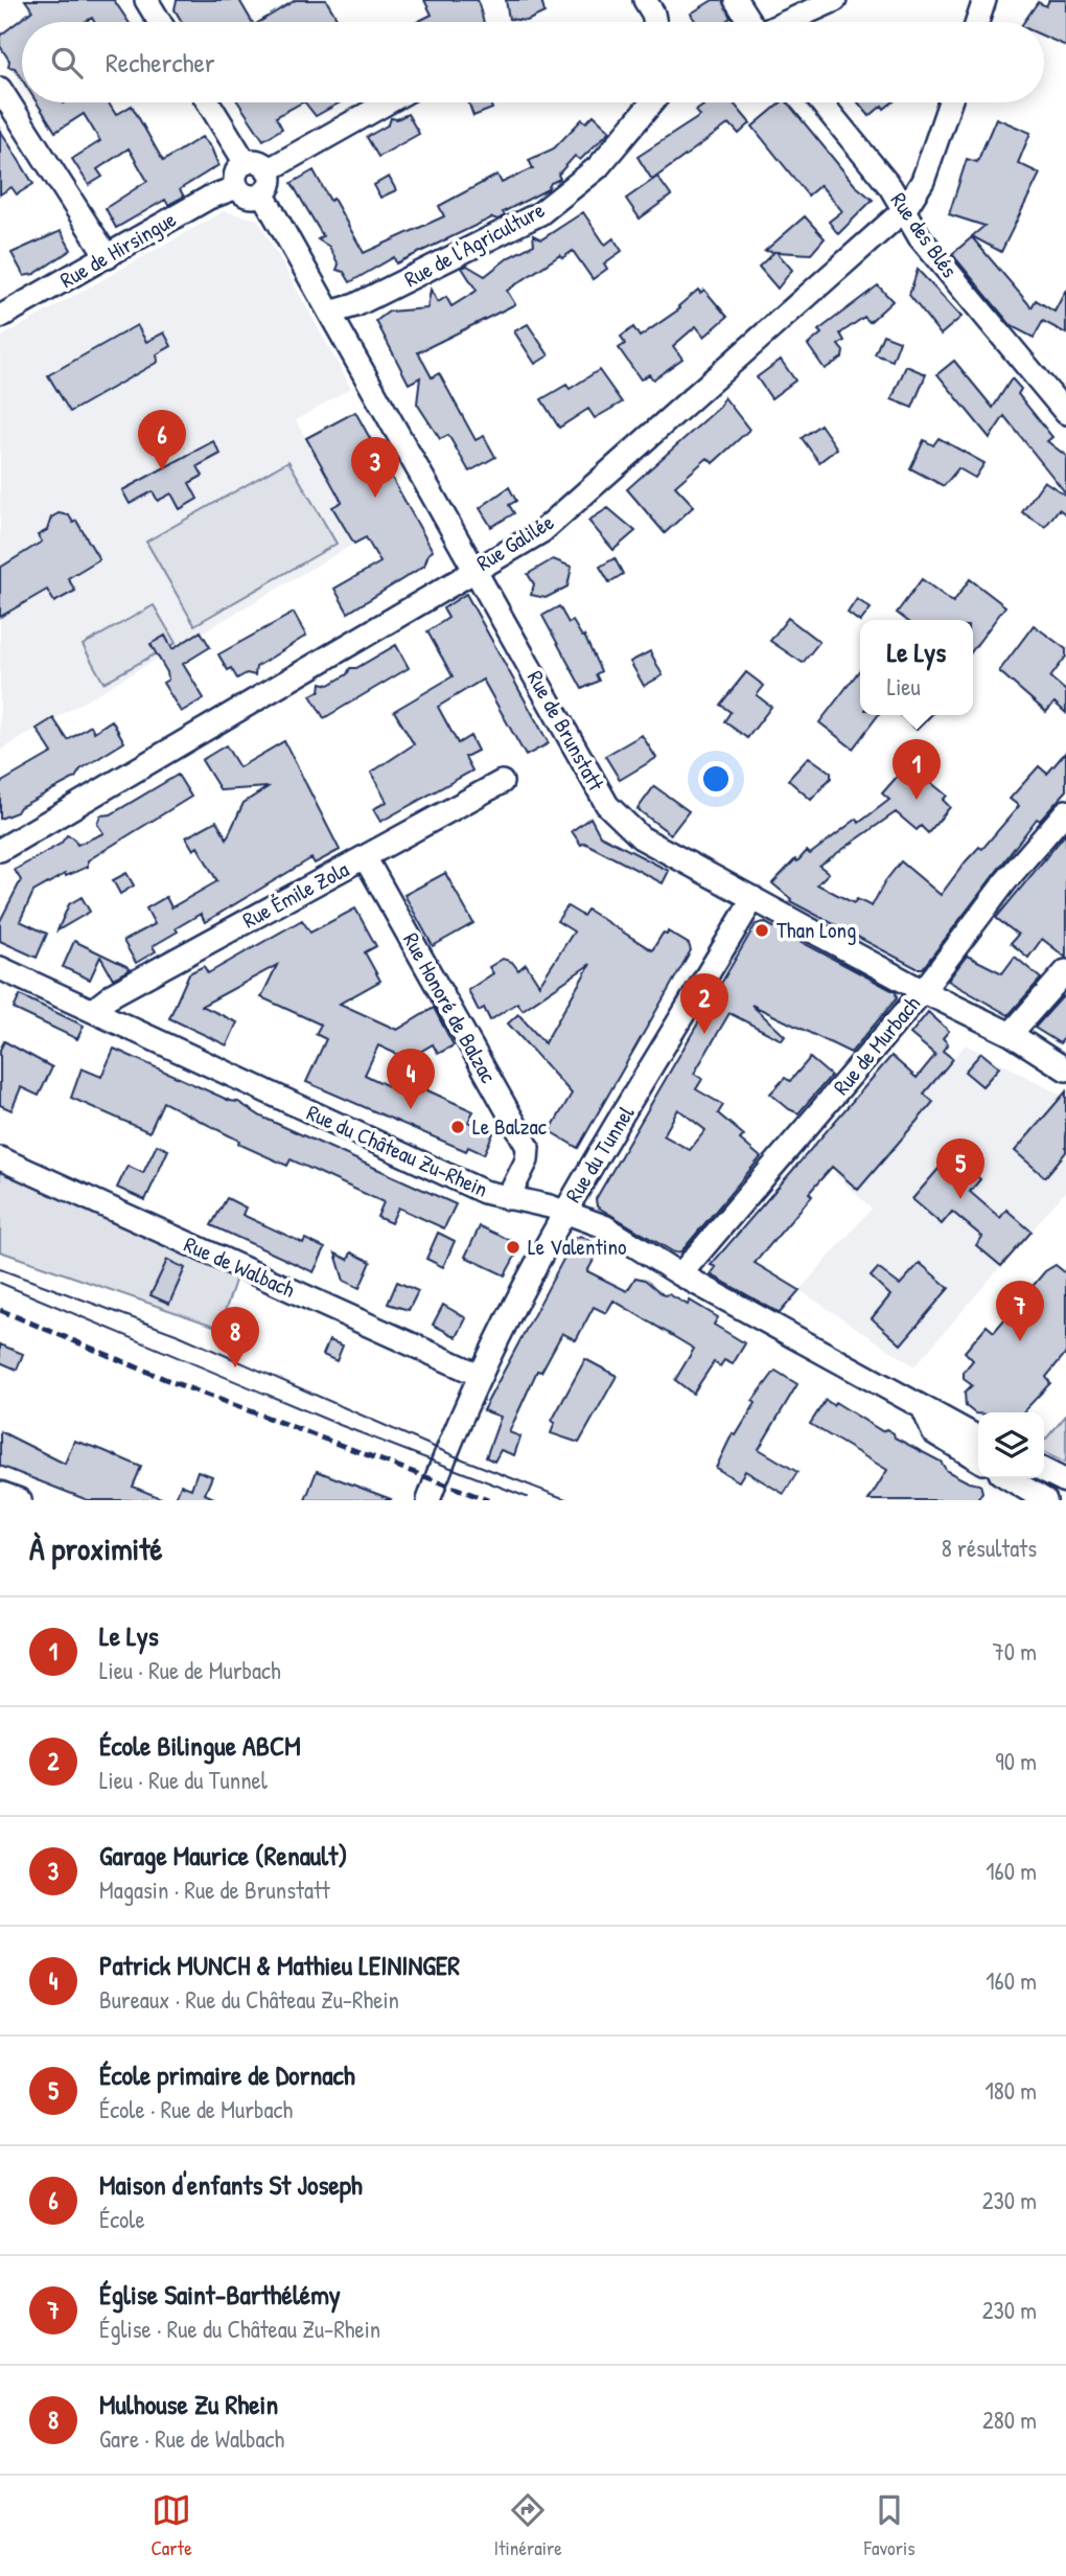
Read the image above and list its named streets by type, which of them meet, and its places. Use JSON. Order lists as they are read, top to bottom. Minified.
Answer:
{"streets":{"street":["Rue des Blés","Rue de l'Agriculture","Rue de Hirsingue","Rue Galilée","Rue de Brunstatt","Rue Émile Zola","Rue Honoré de Balzac","Rue de Murbach","Rue du Château Zu-Rhein","Rue du Tunnel","Rue de Walbach"]},"crossings":[["Rue des Blés","Rue Galilée"],["Rue de l'Agriculture","Rue de Brunstatt"],["Rue de Hirsingue","Rue de Brunstatt"],["Rue Galilée","Rue de Brunstatt"],["Rue de Brunstatt","Rue de Murbach"],["Rue de Brunstatt","Rue du Tunnel"],["Rue Émile Zola","Rue Honoré de Balzac"],["Rue Émile Zola","Rue du Château Zu-Rhein"],["Rue Honoré de Balzac","Rue du Château Zu-Rhein"],["Rue de Murbach","Rue du Château Zu-Rhein"],["Rue du Château Zu-Rhein","Rue du Tunnel"],["Rue du Tunnel","Rue de Walbach"]],"places":["Than Long","Le Balzac","Le Valentino"],"page":{"search":"Rechercher","pins":["6","3","1","2","4","5","7","8"],"popup":["Le Lys","Lieu"],"heading":["À proximité","8 résultats"],"list":[{"mark":"1","name":"Le Lys","note":"Lieu · Rue de Murbach","value":"70 m"},{"mark":"2","name":"École Bilingue ABCM","note":"Lieu · Rue du Tunnel","value":"90 m"},{"mark":"3","name":"Garage Maurice (Renault)","note":"Magasin · Rue de Brunstatt","value":"160 m"},{"mark":"4","name":"Patrick MUNCH & Mathieu LEININGER","note":"Bureaux · Rue du Château Zu-Rhein","value":"160 m"},{"mark":"5","name":"École primaire de Dornach","note":"École · Rue de Murbach","value":"180 m"},{"mark":"6","name":"Maison d'enfants St Joseph","note":"École","value":"230 m"},{"mark":"7","name":"Église Saint-Barthélémy","note":"Église · Rue du Château Zu-Rhein","value":"230 m"},{"mark":"8","name":"Mulhouse Zu Rhein","note":"Gare · Rue de Walbach","value":"280 m"}],"nav":["Carte","Itinéraire","Favoris"]}}
